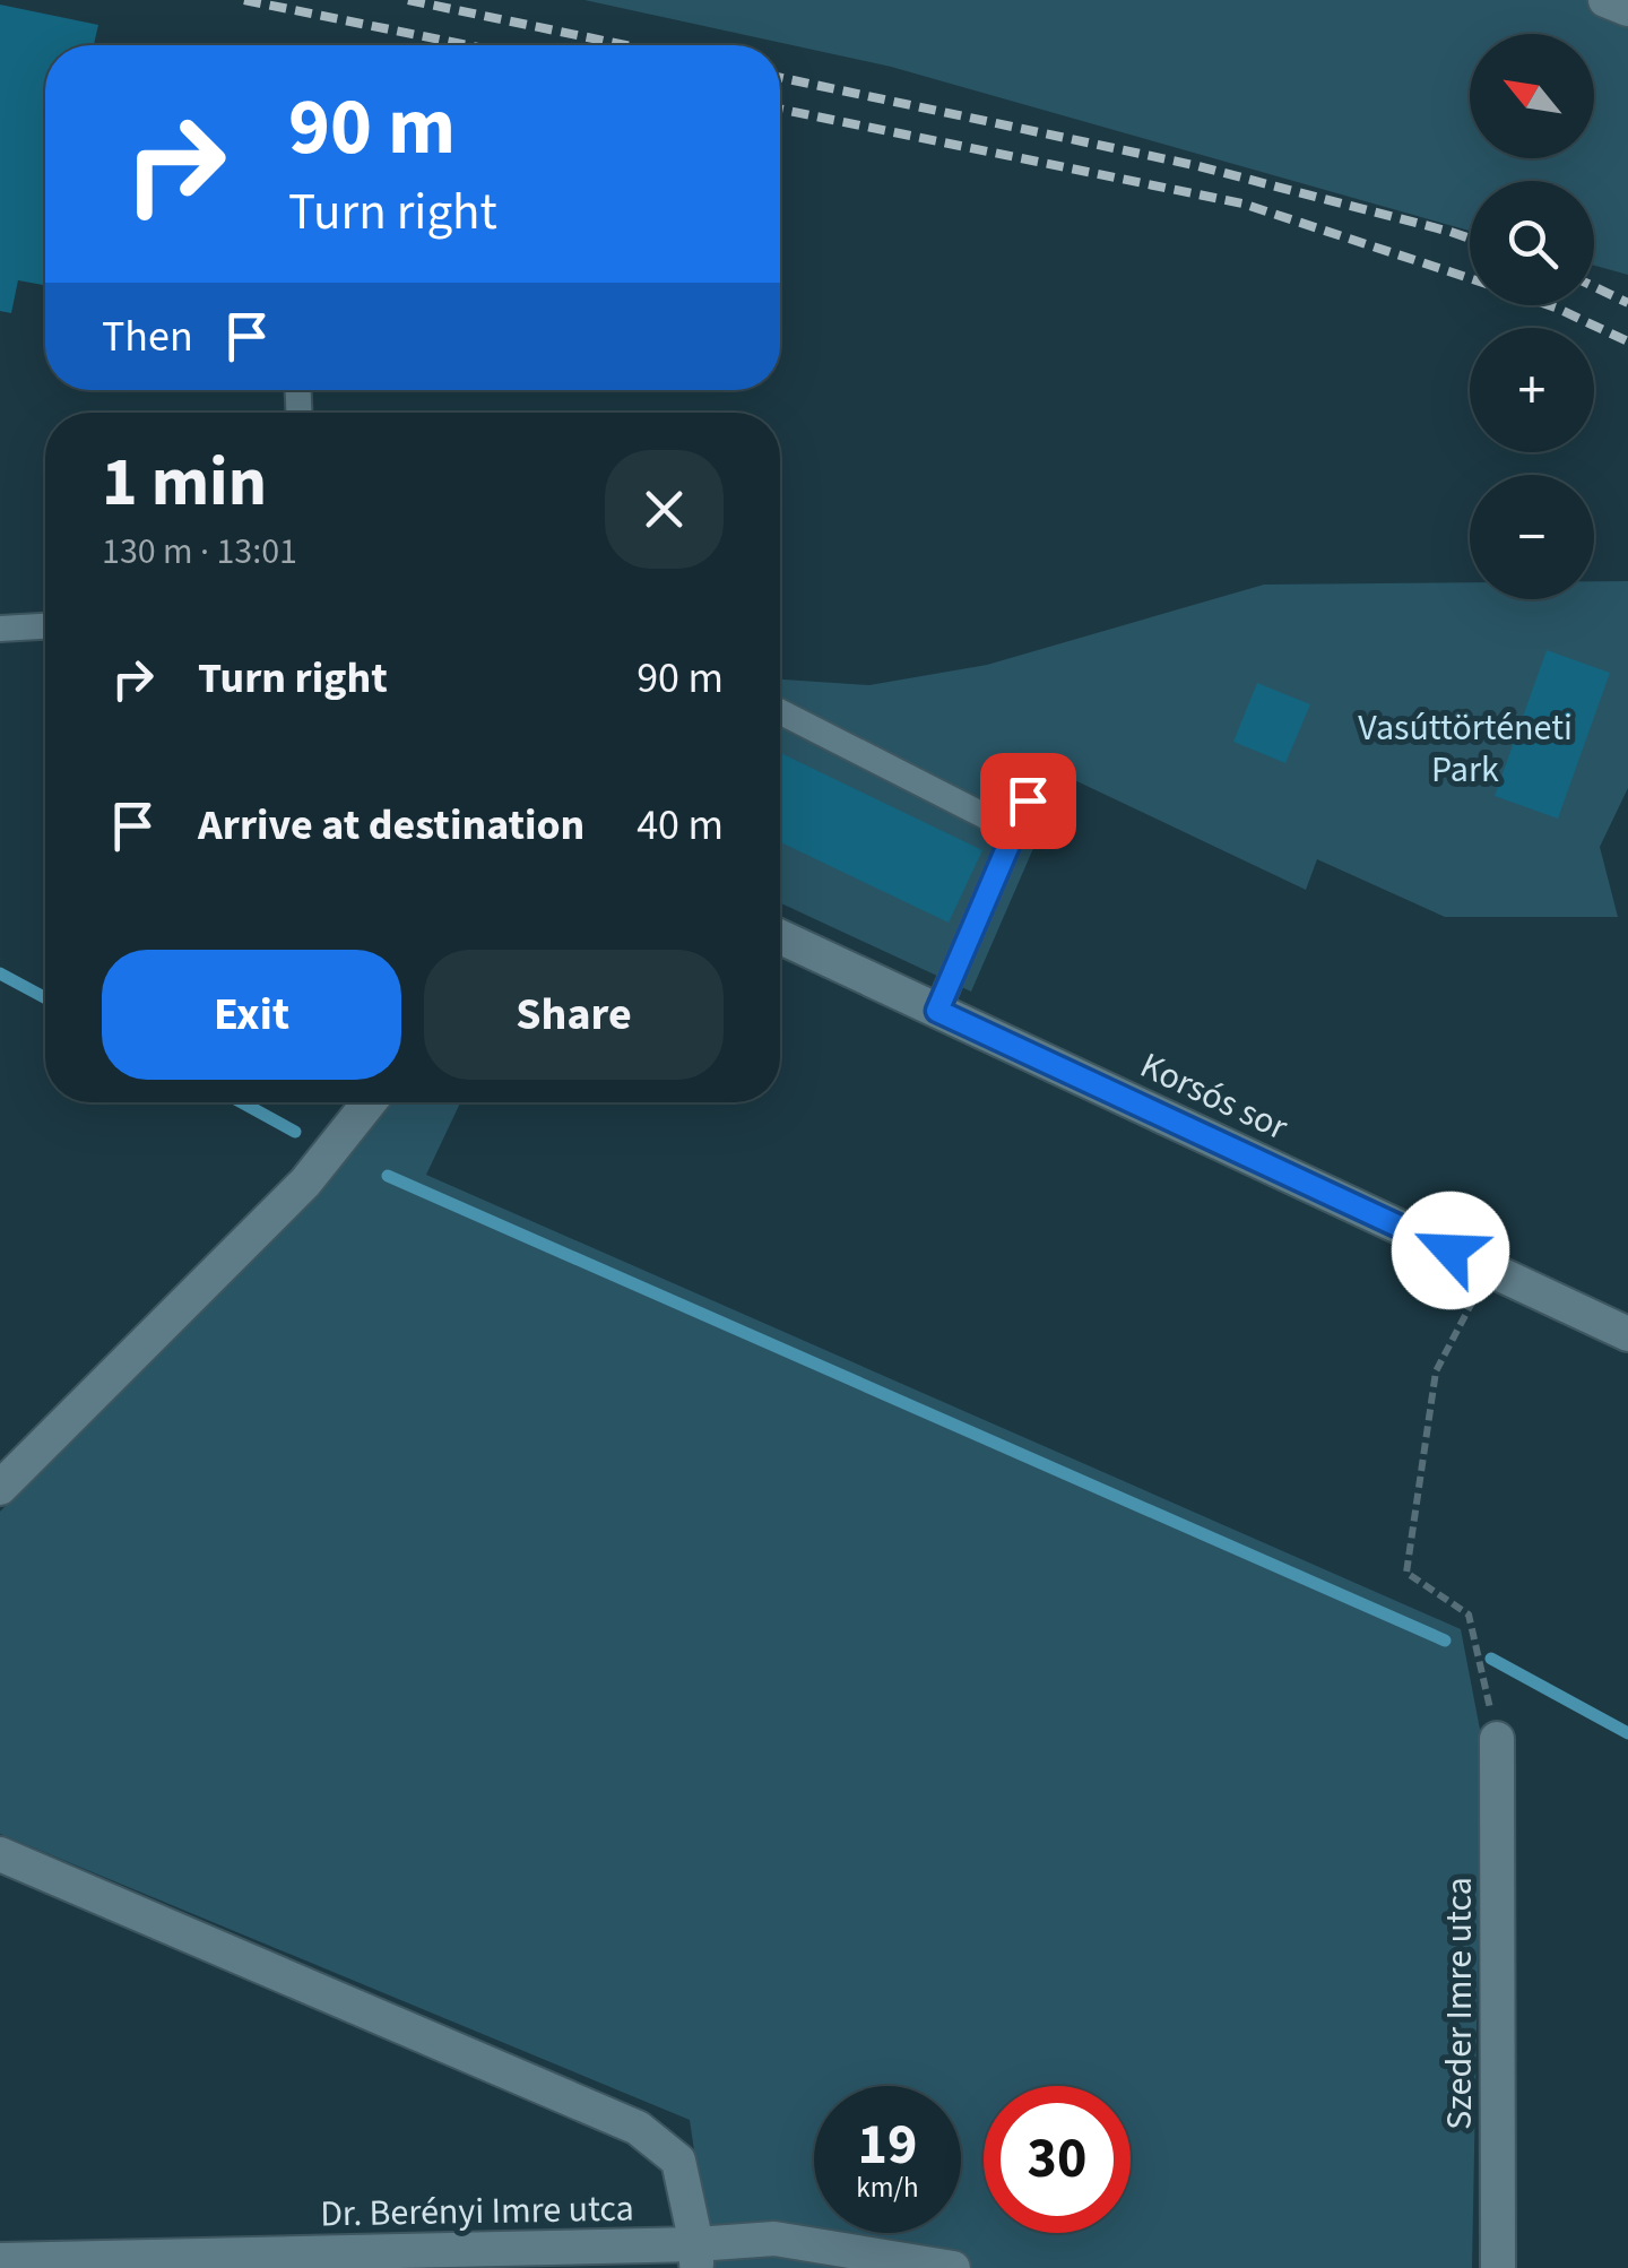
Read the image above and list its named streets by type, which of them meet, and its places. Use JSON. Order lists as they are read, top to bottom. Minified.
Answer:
{"streets":{"street":["Korsós sor","Szeder Imre utca","Dr. Berényi Imre utca"]},"parks":["Vasúttörténeti Park"],"north":"top left","page":{"map_buttons":["+","−"],"turn":["90 m","Turn right"],"then":"Then","heading":["1 min","130 m · 13:01"],"list":[{"name":"Turn right","value":"90 m"},{"name":"Arrive at destination","value":"40 m"}],"buttons":["Exit","Share"],"speed":"19 km/h","limit":"30"}}
